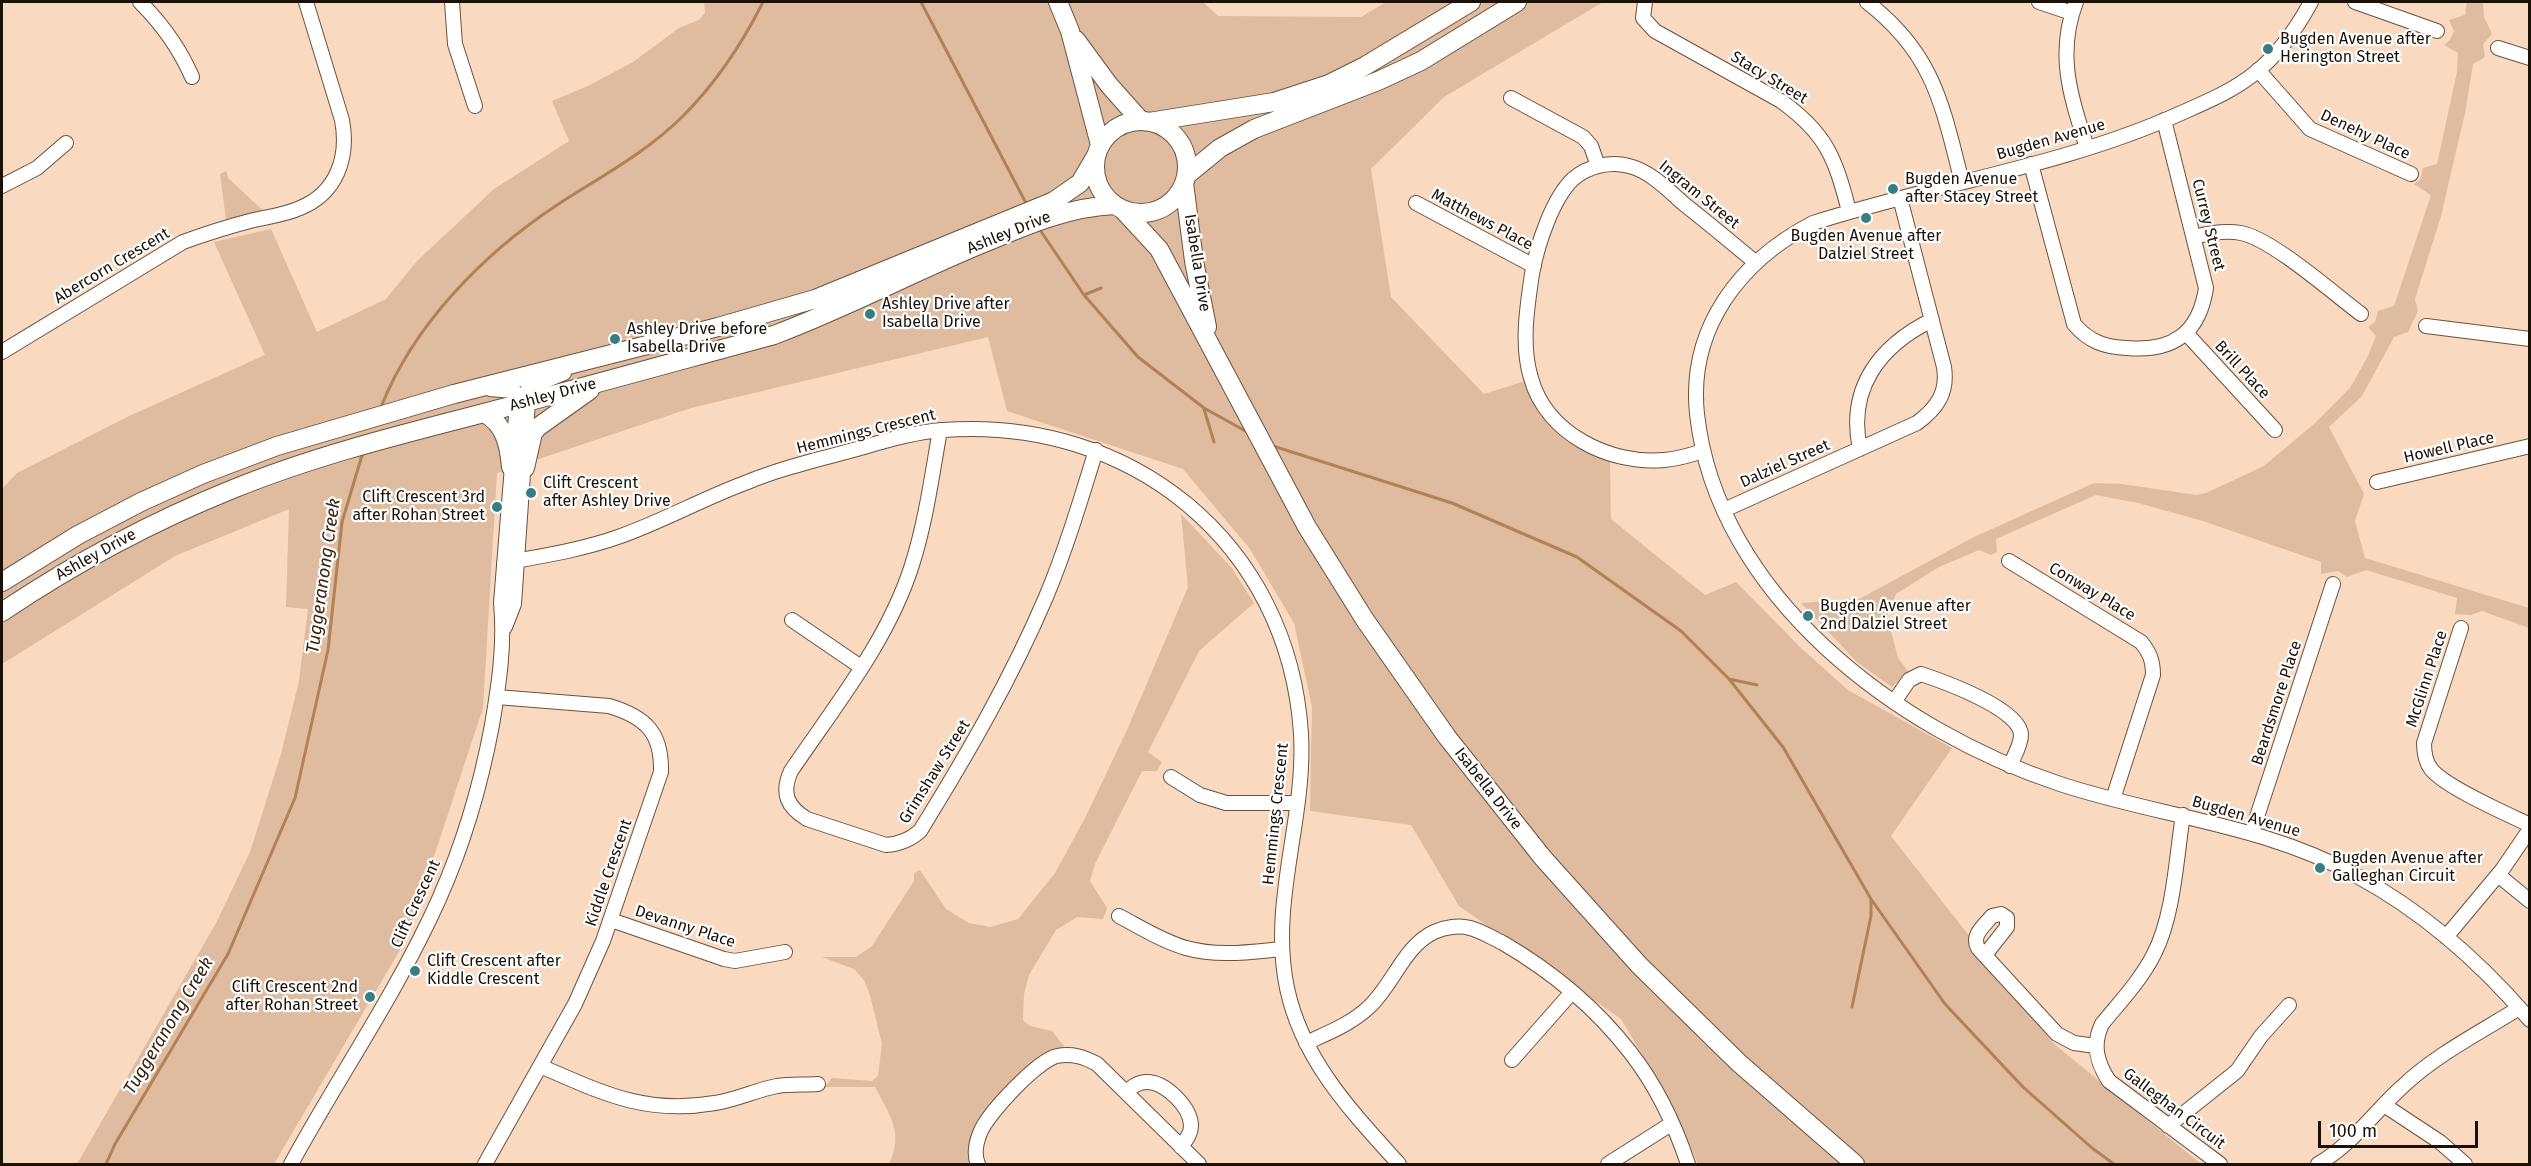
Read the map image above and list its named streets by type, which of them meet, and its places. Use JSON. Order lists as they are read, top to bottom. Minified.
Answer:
{"streets":{"main road":["Ashley Drive","Isabella Drive"],"street":["Stacy Street","Denehy Place","Bugden Avenue","Ingram Street","Matthews Place","Currey Street","Abercorn Crescent","Brill Place","Hemmings Crescent","Howell Place","Dalziel Street","Conway Place","McGlinn Place","Beardsmore Place","Grimshaw Street","Kiddle Crescent","Clift Crescent","Devanny Place","Galleghan Circuit"]},"crossings":[["Stacy Street","Bugden Avenue"],["Denehy Place","Bugden Avenue"],["Bugden Avenue","Ingram Street"],["Bugden Avenue","Currey Street"],["Bugden Avenue","Dalziel Street"],["Bugden Avenue","Conway Place"],["Bugden Avenue","Beardsmore Place"],["Currey Street","Brill Place"],["Ashley Drive","Isabella Drive"],["Ashley Drive","Clift Crescent"],["Hemmings Crescent","Grimshaw Street"],["Hemmings Crescent","Clift Crescent"],["Kiddle Crescent","Clift Crescent"],["Kiddle Crescent","Devanny Place"]],"water":["Tuggeranong Creek"],"places":["Bugden Avenue after Herington Street","Bugden Avenue after Stacey Street","Bugden Avenue after Dalziel Street","Ashley Drive after Isabella Drive","Ashley Drive before Isabella Drive","Clift Crescent after Ashley Drive","Clift Crescent 3rd after Rohan Street","Bugden Avenue after 2nd Dalziel Street","Bugden Avenue after Galleghan Circuit","Clift Crescent after Kiddle Crescent","Clift Crescent 2nd after Rohan Street"],"scale_bar":"100 m"}
